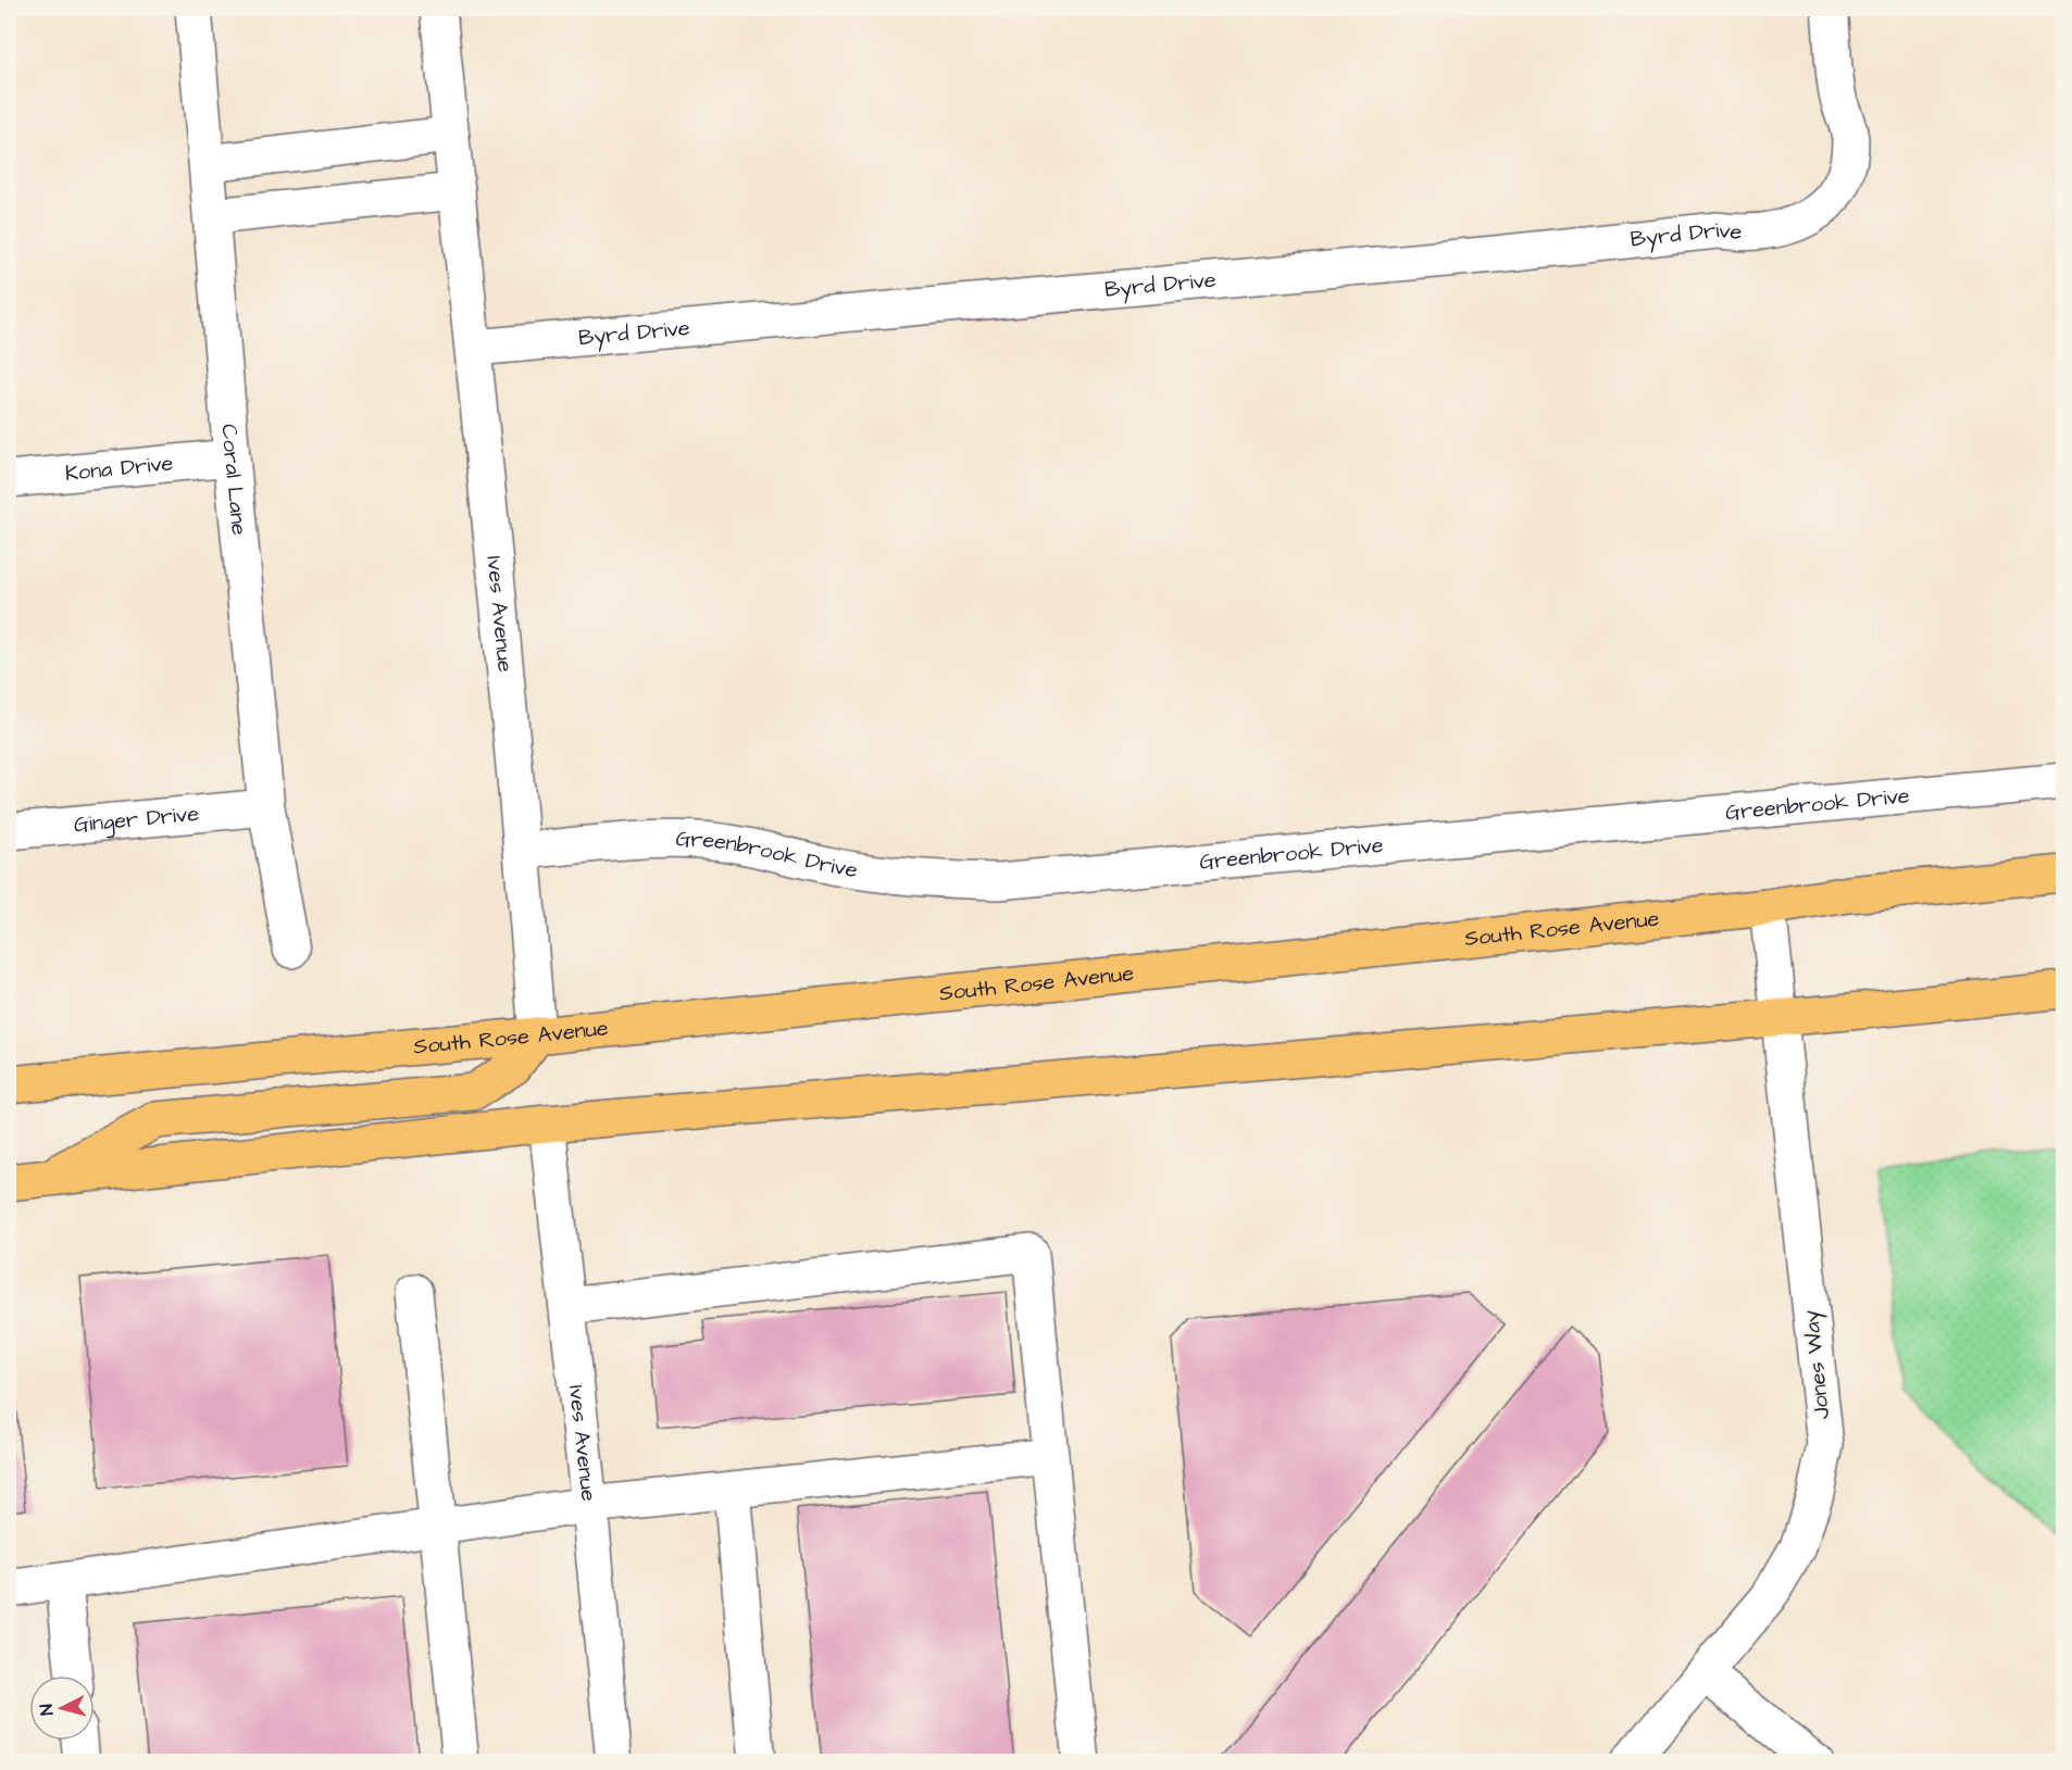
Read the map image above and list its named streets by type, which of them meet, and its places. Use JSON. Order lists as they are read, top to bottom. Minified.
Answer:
{"streets":{"main road":["South Rose Avenue"],"street":["Byrd Drive","Kona Drive","Coral Lane","Ives Avenue","Greenbrook Drive","Ginger Drive","Jones Way"]},"crossings":[["Byrd Drive","Ives Avenue"],["Kona Drive","Coral Lane"],["Coral Lane","Ginger Drive"],["Ives Avenue","Greenbrook Drive"],["Ives Avenue","South Rose Avenue"],["South Rose Avenue","Jones Way"]],"north":"left"}
